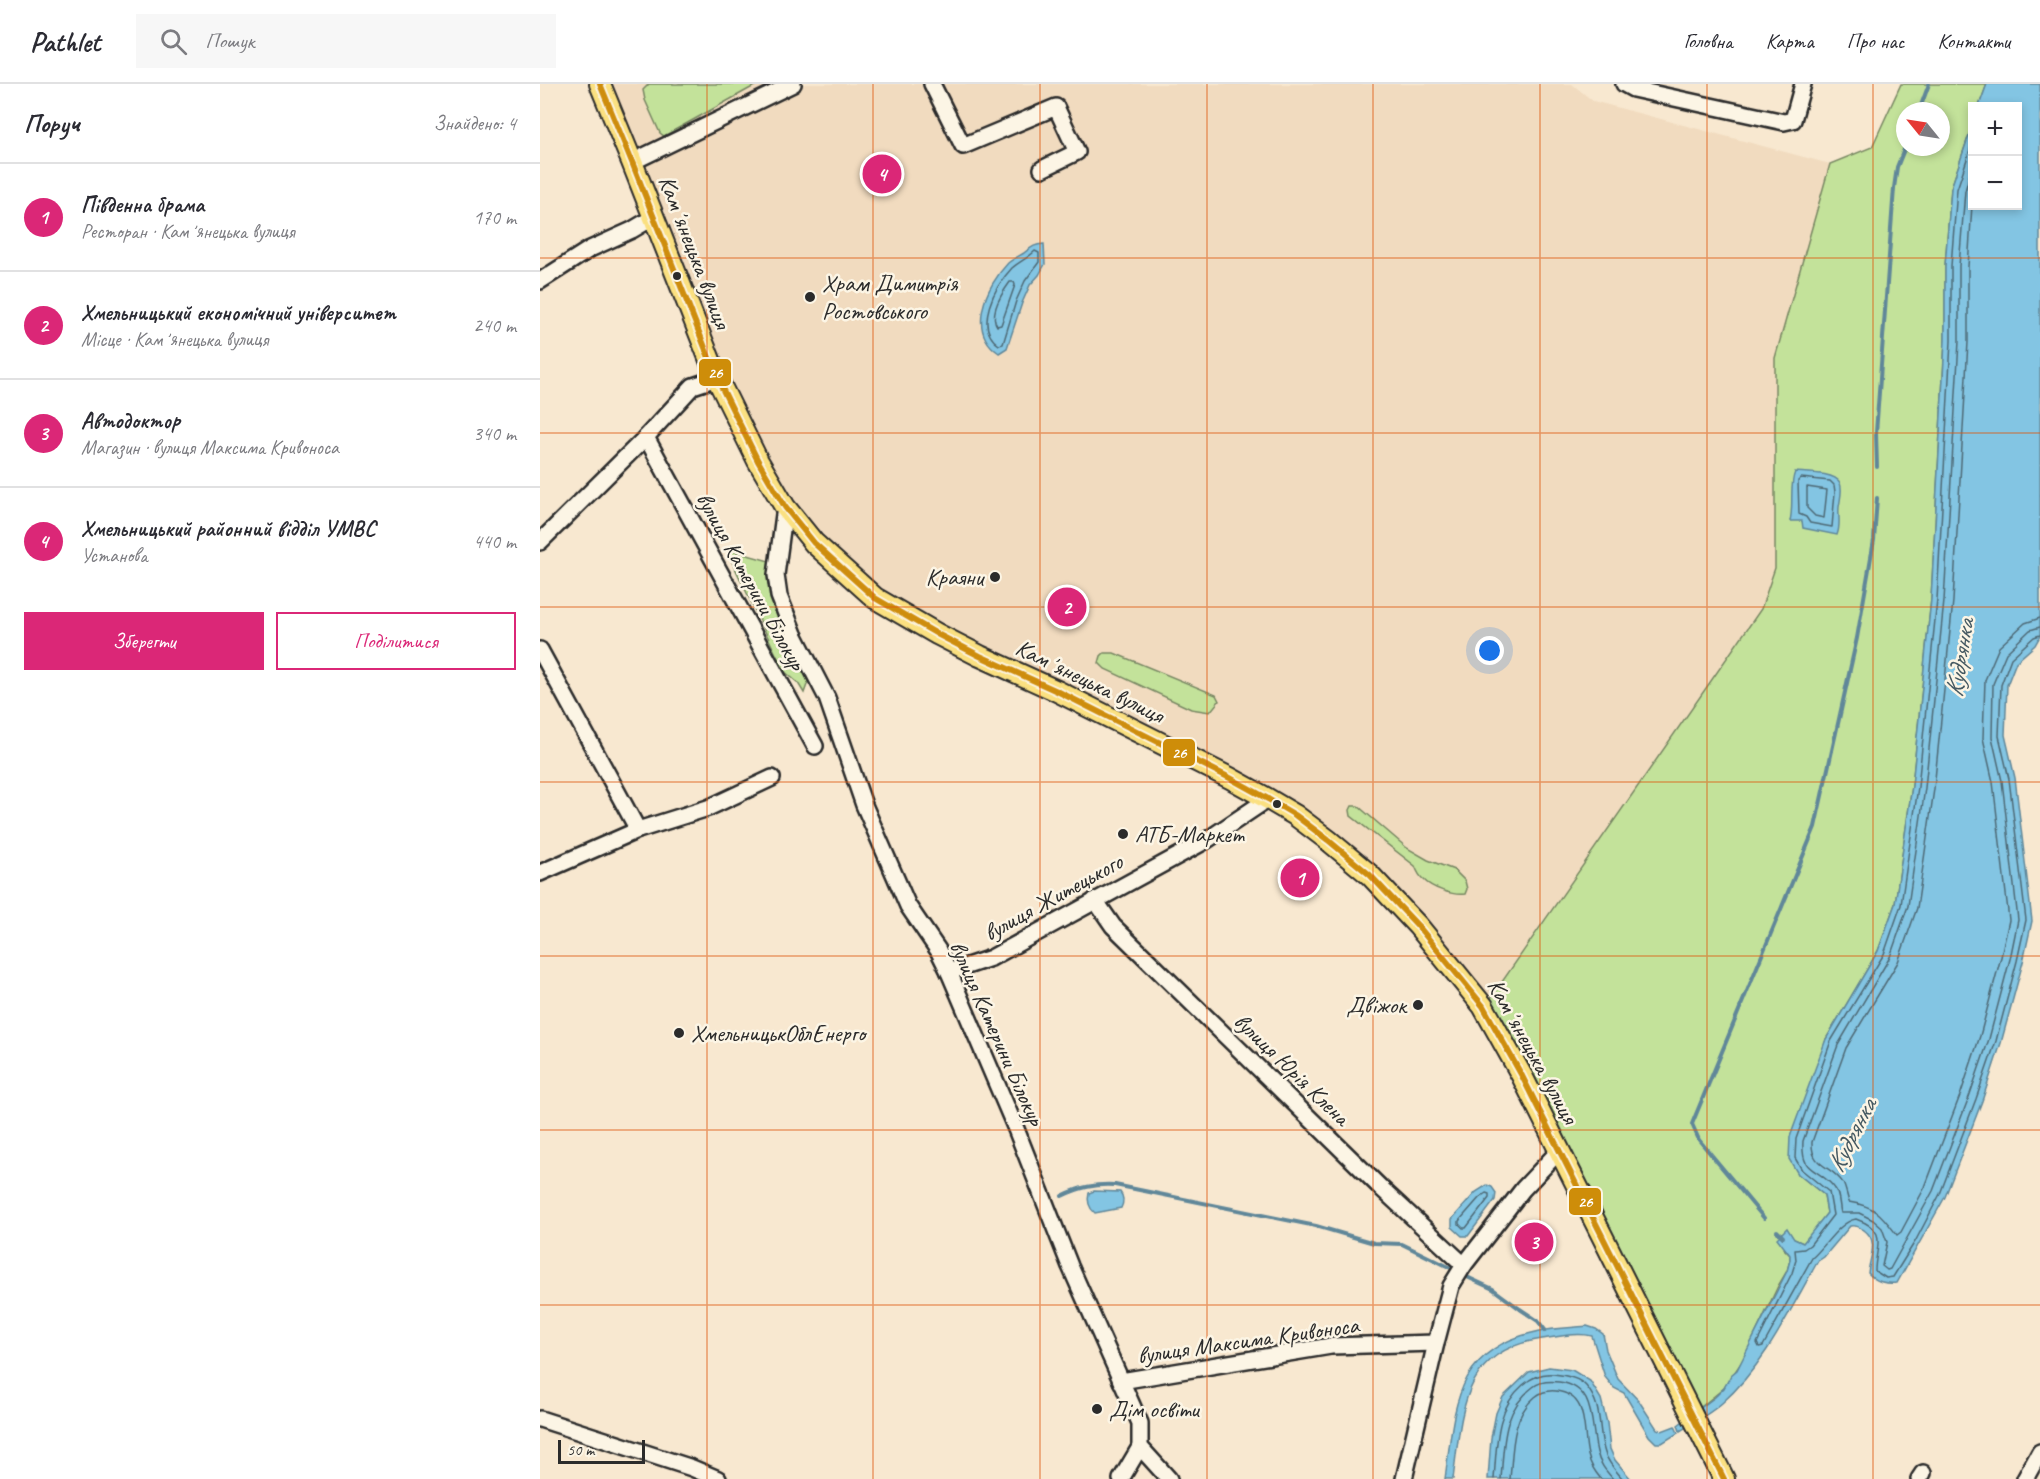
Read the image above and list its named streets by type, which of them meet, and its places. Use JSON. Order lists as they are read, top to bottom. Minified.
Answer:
{"streets":{"main road":["Камʼянецька вулиця"],"street":["вулиця Катерини Білокур","вулиця Житецького","вулиця Юрія Клена","вулиця Максима Кривоноса"]},"crossings":[["Камʼянецька вулиця","вулиця Катерини Білокур"],["Камʼянецька вулиця","вулиця Житецького"],["вулиця Катерини Білокур","вулиця Житецького"],["вулиця Катерини Білокур","вулиця Максима Кривоноса"],["вулиця Житецького","вулиця Юрія Клена"]],"water":["Кудрянка"],"places":["Храм Димитрія Ростовського","Краяни","АТБ-Маркет","Двіжок","ХмельницькОблЕнерго","Дім освіти"],"lines":["transit line 26"],"scale_bar":"50 m","north":"top left","page":{"header":"Pathlet","search":"Пошук","nav":["Головна","Карта","Про нас","Контакти"],"heading":["Поруч","Знайдено: 4"],"map_buttons":["+","−"],"pins":["4","2","1","3"],"list":[{"mark":"1","name":"Південна брама","note":"Ресторан · Камʼянецька вулиця","value":"170 m"},{"mark":"2","name":"Хмельницький економічний університет","note":"Місце · Камʼянецька вулиця","value":"240 m"},{"mark":"3","name":"Автодоктор","note":"Магазин · вулиця Максима Кривоноса","value":"340 m"},{"mark":"4","name":"Хмельницький районний відділ УМВС","note":"Установа","value":"440 m"}],"buttons":["Зберегти","Поділитися"],"scale":"50 m"}}
